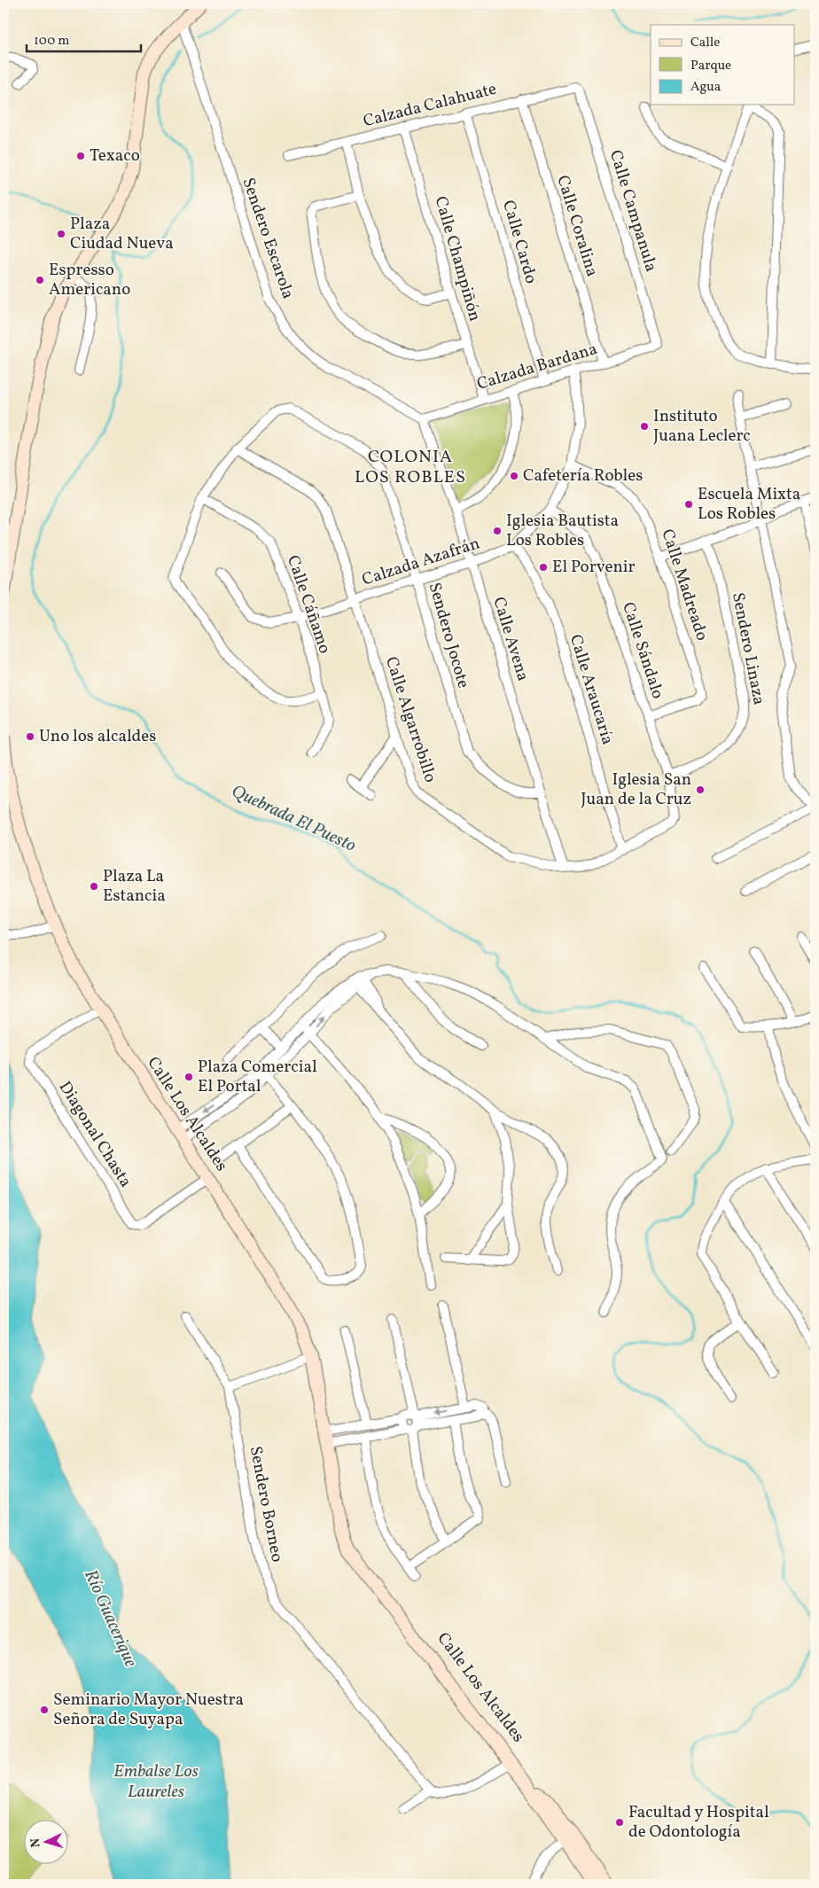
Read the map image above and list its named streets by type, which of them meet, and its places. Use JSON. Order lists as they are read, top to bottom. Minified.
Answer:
{"streets":{"main road":["Calle Los Alcaldes"],"street":["Calzada Calahuate","Calle Campanula","Calle Coralina","Sendero Escarola","Calle Cardo","Calle Champiñón","Calzada Bardana","Calzada Azafrán","Calle Madreado","Calle Cáñamo","Sendero Jocote","Calle Avena","Sendero Linaza","Calle Sándalo","Calle Araucaría","Calle Algarrobillo","Diagonal Chasta","Sendero Borneo"]},"crossings":[["Calzada Calahuate","Calle Campanula"],["Calzada Calahuate","Calle Coralina"],["Calzada Calahuate","Calle Cardo"],["Calzada Calahuate","Calle Champiñón"],["Calle Campanula","Calzada Bardana"],["Calle Coralina","Calzada Bardana"],["Sendero Escarola","Calzada Bardana"],["Sendero Escarola","Calle Avena"],["Calle Cardo","Calzada Bardana"],["Calle Champiñón","Calzada Bardana"],["Calzada Bardana","Calzada Azafrán"],["Calzada Bardana","Calle Avena"],["Calzada Azafrán","Calle Madreado"],["Calzada Azafrán","Calle Cáñamo"],["Calzada Azafrán","Sendero Jocote"],["Calzada Azafrán","Calle Avena"],["Calzada Azafrán","Calle Sándalo"],["Calzada Azafrán","Calle Araucaría"],["Calzada Azafrán","Calle Algarrobillo"],["Calle Madreado","Calle Sándalo"],["Sendero Jocote","Calle Avena"],["Sendero Jocote","Calle Algarrobillo"],["Calle Avena","Calle Algarrobillo"],["Sendero Linaza","Calle Sándalo"],["Calle Sándalo","Calle Algarrobillo"],["Calle Araucaría","Calle Algarrobillo"],["Calle Los Alcaldes","Diagonal Chasta"]],"districts":["COLONIA LOS ROBLES"],"water":["Quebrada El Puesto","Río Guacerique","Embalse Los Laureles"],"places":["Texaco","Plaza Ciudad Nueva","Espresso Americano","Instituto Juana Leclerc","Cafetería Robles","Escuela Mixta Los Robles","Iglesia Bautista Los Robles","El Porvenir","Uno los alcaldes","Iglesia San Juan de la Cruz","Plaza La Estancia","Plaza Comercial El Portal","Seminario Mayor Nuestra Señora de Suyapa","Facultad y Hospital de Odontología"],"legend":["Calle","Parque","Agua"],"scale_bar":"100 m","north":"left"}
